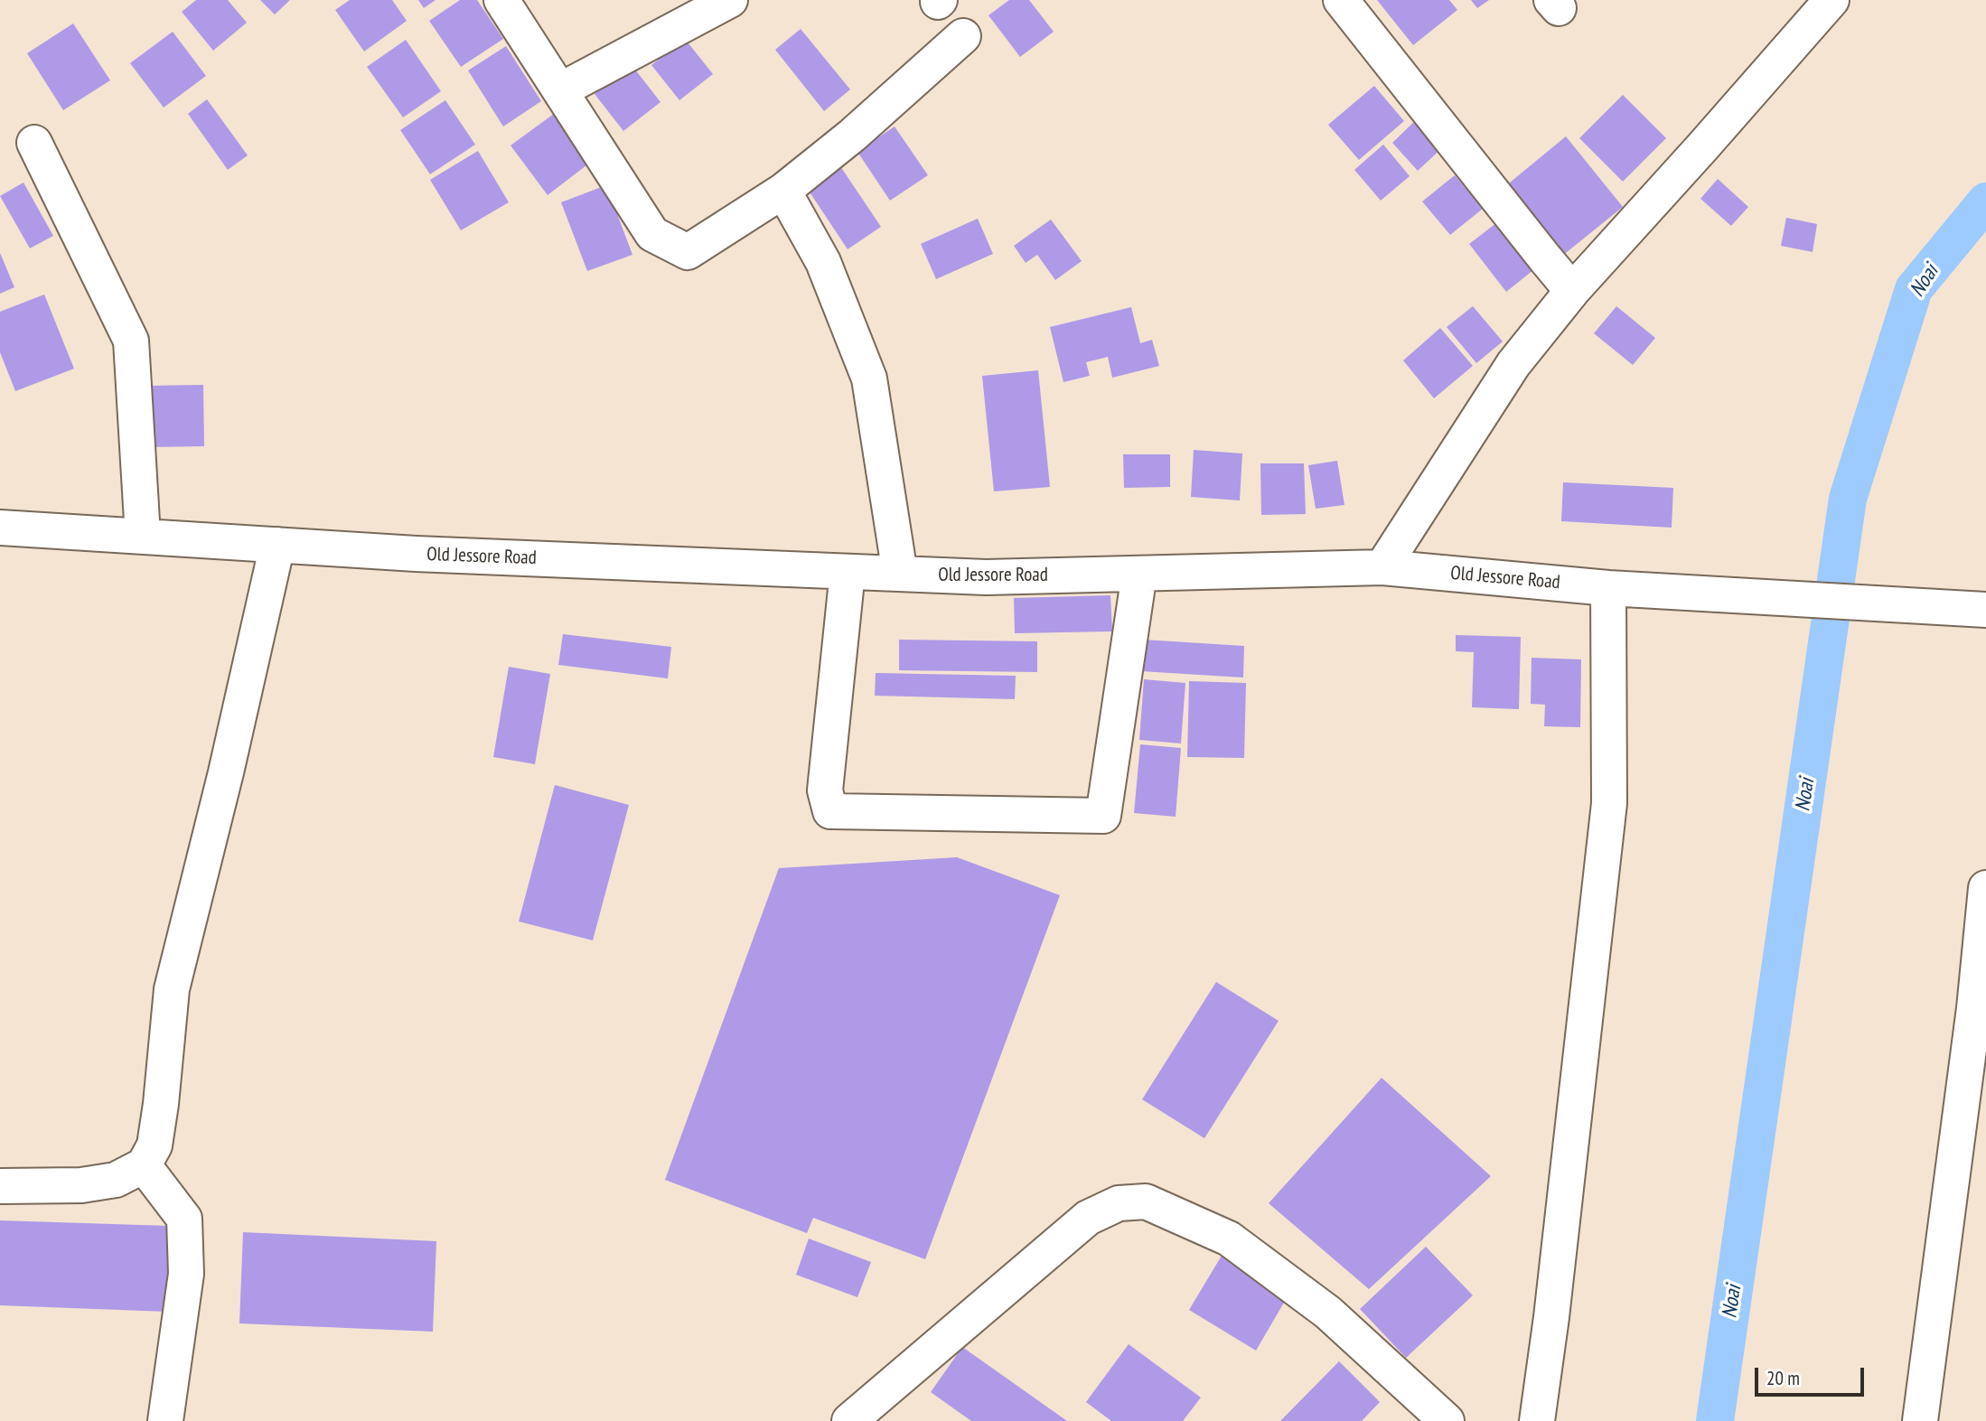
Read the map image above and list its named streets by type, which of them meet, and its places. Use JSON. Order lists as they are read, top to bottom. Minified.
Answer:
{"streets":{"street":["Old Jessore Road"]},"water":["Noai"],"scale_bar":"20 m"}
